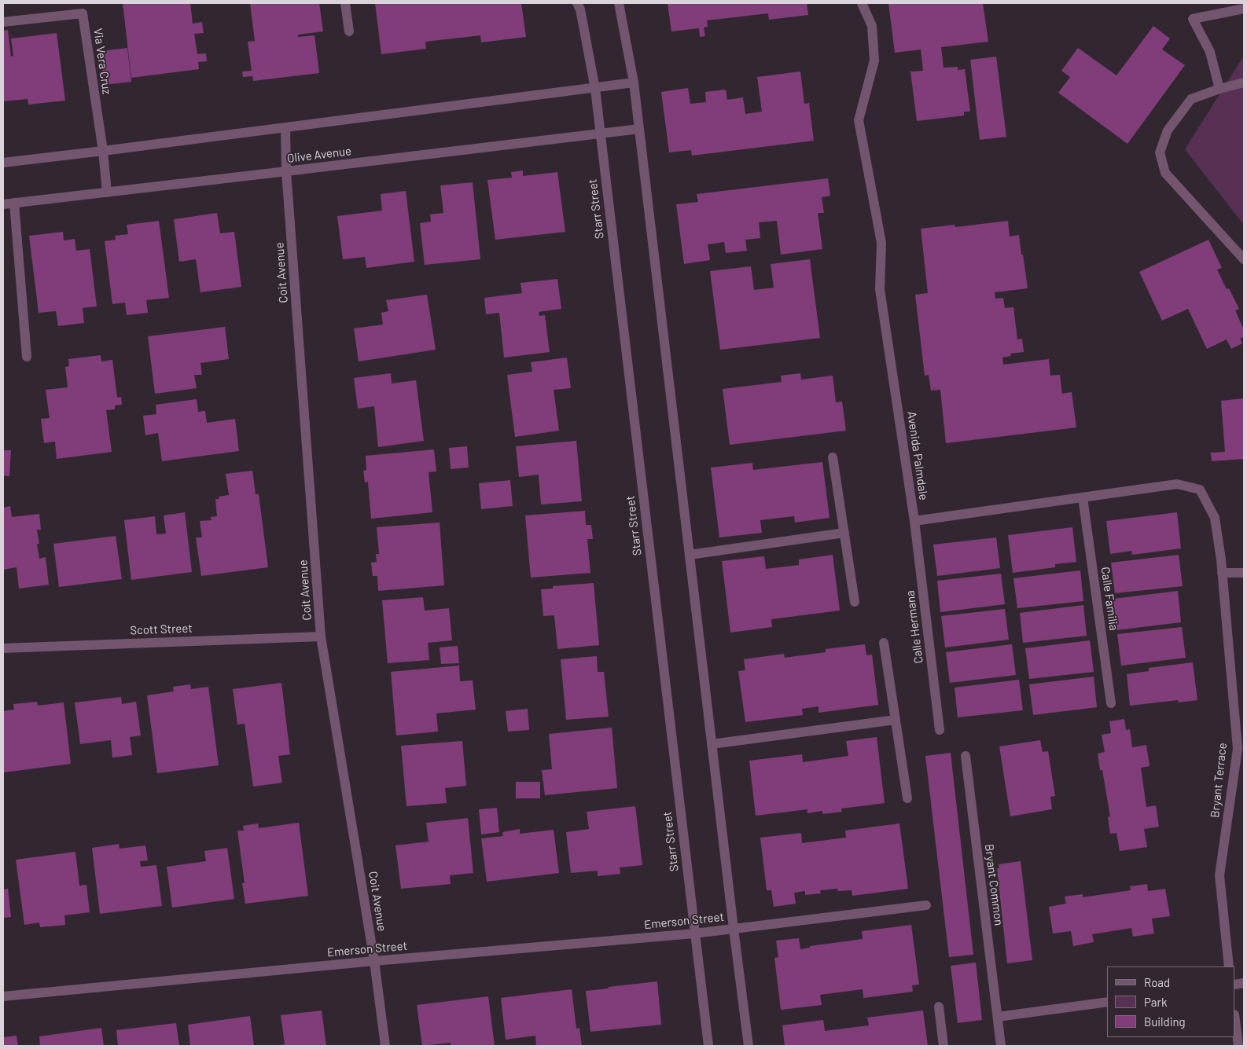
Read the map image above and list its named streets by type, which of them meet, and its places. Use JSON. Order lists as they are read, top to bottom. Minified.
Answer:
{"streets":{"street":["Via Vera Cruz","Olive Avenue","Starr Street","Coit Avenue","Avenida Palmdale","Calle Familia","Calle Hermana","Scott Street","Bryant Terrace","Bryant Common","Emerson Street"]},"crossings":[["Via Vera Cruz","Olive Avenue"],["Olive Avenue","Starr Street"],["Olive Avenue","Coit Avenue"],["Starr Street","Emerson Street"],["Coit Avenue","Scott Street"],["Coit Avenue","Emerson Street"],["Avenida Palmdale","Calle Hermana"]],"legend":["Road","Park","Building"]}
